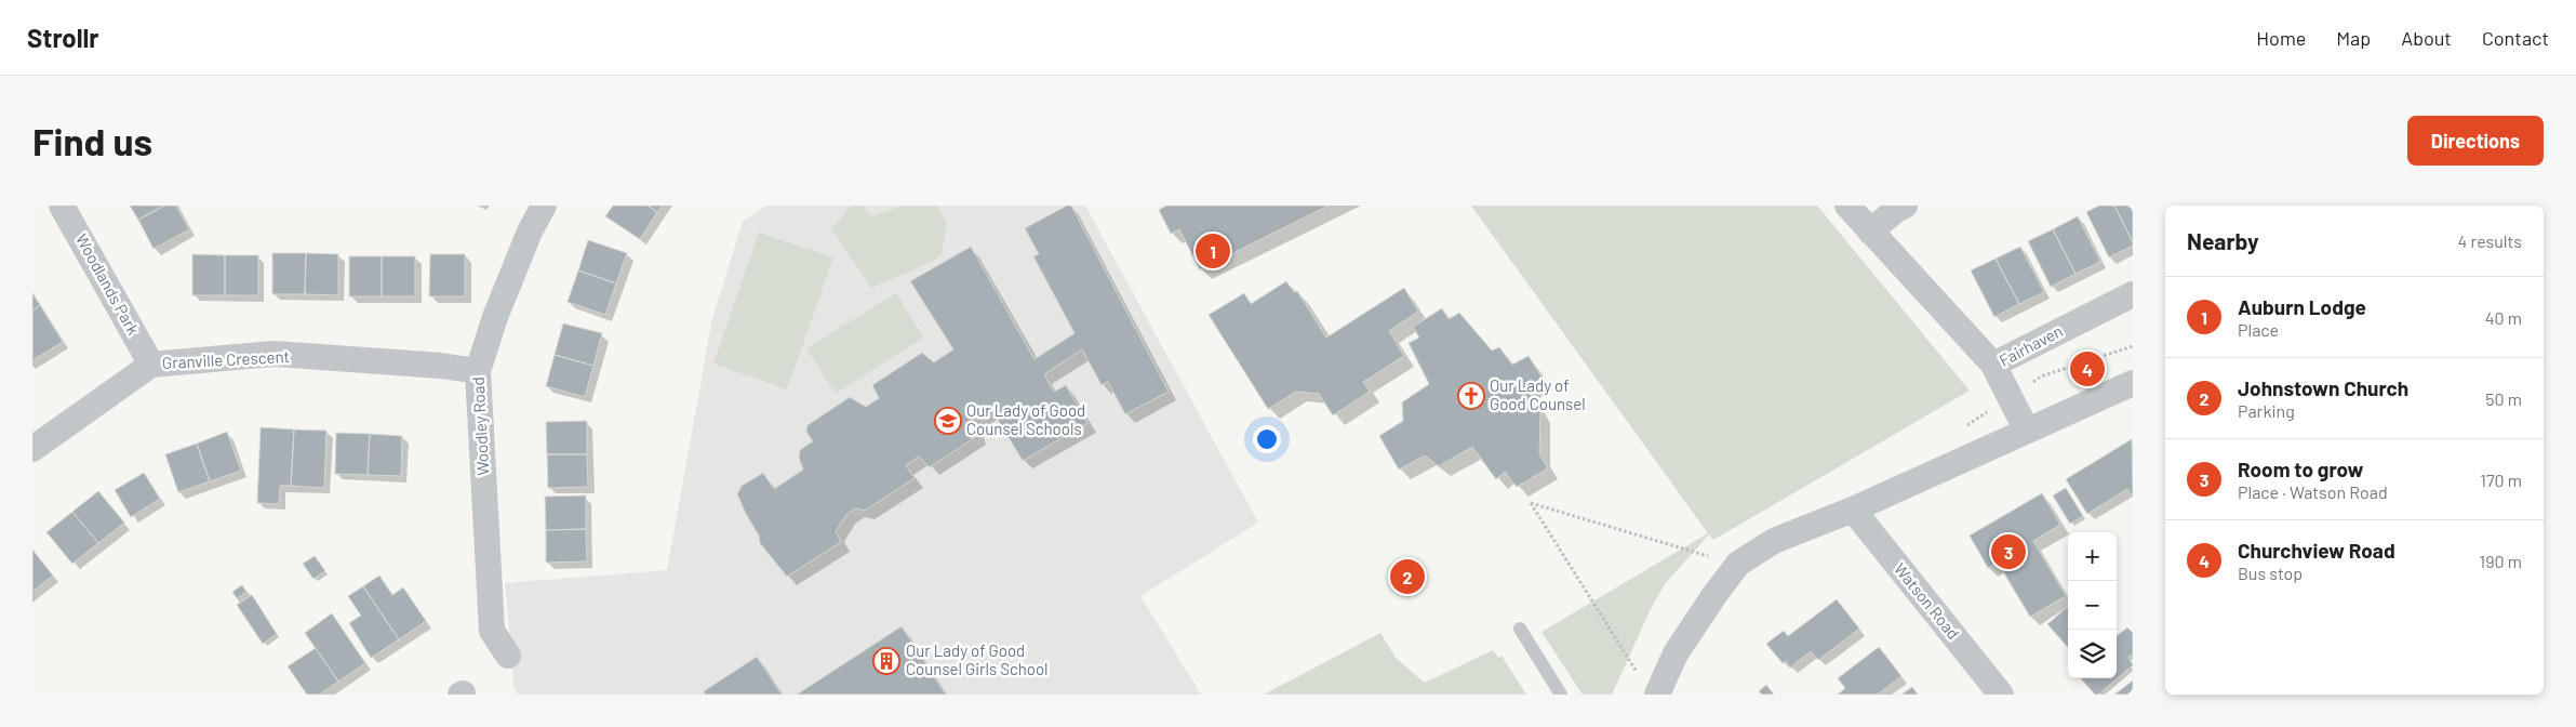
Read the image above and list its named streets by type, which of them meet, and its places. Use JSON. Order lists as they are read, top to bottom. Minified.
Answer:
{"streets":{"street":["Woodlands Park","Fairhaven","Granville Crescent","Woodley Road","Watson Road"]},"crossings":[["Woodlands Park","Granville Crescent"],["Granville Crescent","Woodley Road"]],"places":{"church":["Our Lady of Good Counsel"],"school or university":["Our Lady of Good Counsel Schools"],"building":["Our Lady of Good Counsel Girls School"]},"page":{"header":"Strollr","nav":["Home","Map","About","Contact"],"buttons":"Directions","title":"Find us","heading":["Nearby","4 results"],"pins":["1","4","3","2"],"list":[{"mark":"1","name":"Auburn Lodge","note":"Place","value":"40 m"},{"mark":"2","name":"Johnstown Church","note":"Parking","value":"50 m"},{"mark":"3","name":"Room to grow","note":"Place · Watson Road","value":"170 m"},{"mark":"4","name":"Churchview Road","note":"Bus stop","value":"190 m"}],"map_buttons":["+","−"]}}
